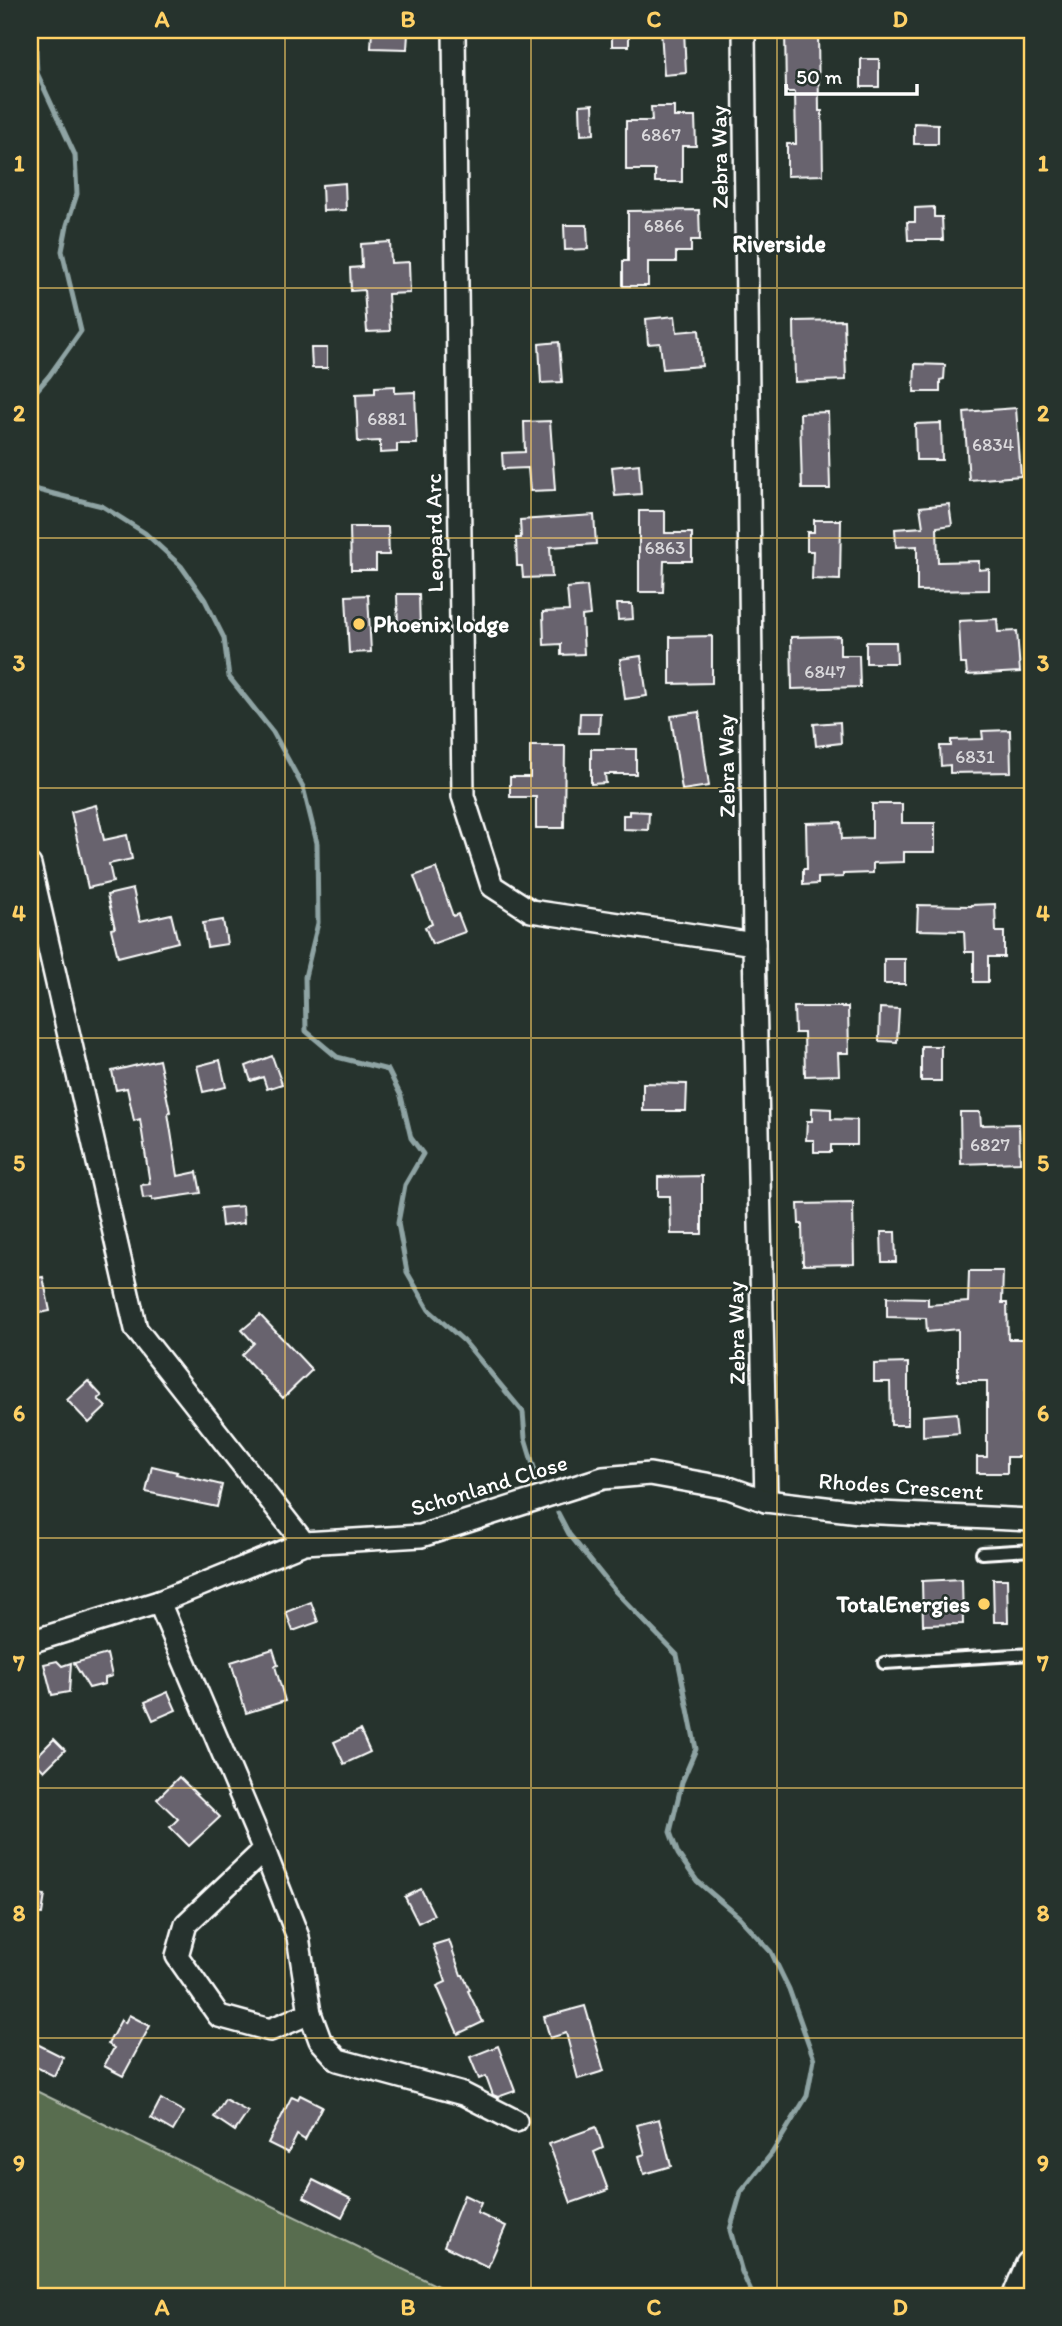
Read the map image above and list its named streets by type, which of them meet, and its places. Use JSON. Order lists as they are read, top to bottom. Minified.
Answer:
{"streets":{"street":["Zebra Way","Leopard Arc","Schonland Close","Rhodes Crescent"]},"crossings":[["Zebra Way","Leopard Arc"],["Zebra Way","Schonland Close"],["Zebra Way","Rhodes Crescent"],["Schonland Close","Rhodes Crescent"]],"districts":["Riverside"],"places":["Phoenix lodge","TotalEnergies"],"house_numbers":["6867","6866","6881","6834","6863","6847","6831","6827"],"scale_bar":"50 m","grid":{"columns":["A","B","C","D"],"rows":["1","2","3","4","5","6","7","8","9"]}}
